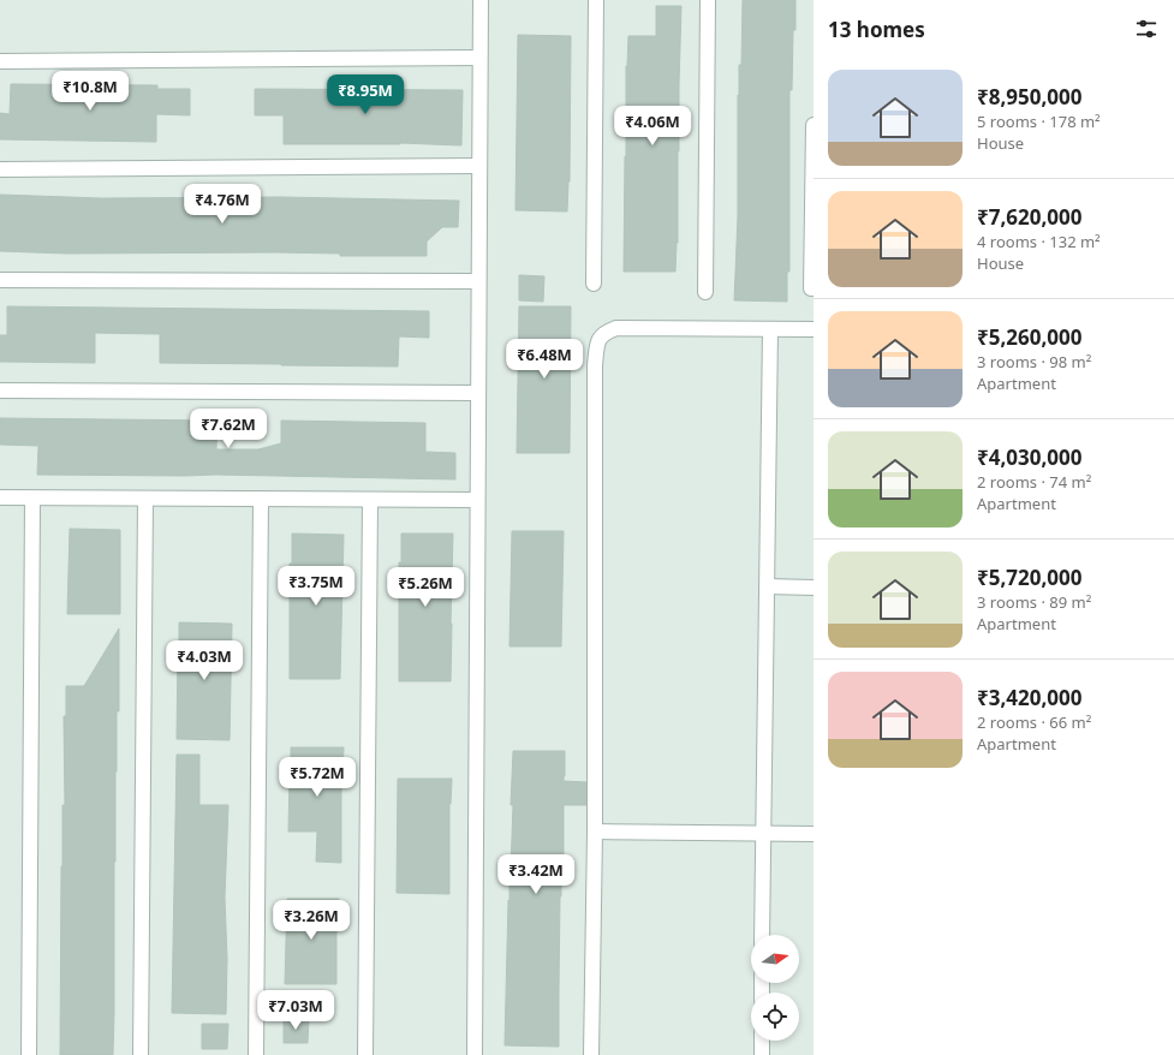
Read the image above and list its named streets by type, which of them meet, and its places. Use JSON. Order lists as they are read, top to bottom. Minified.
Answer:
{"north":"right","page":{"heading":"13 homes","list":[{"name":"₹8,950,000","note":"5 rooms · 178 m² · House"},{"name":"₹7,620,000","note":"4 rooms · 132 m² · House"},{"name":"₹5,260,000","note":"3 rooms · 98 m² · Apartment"},{"name":"₹4,030,000","note":"2 rooms · 74 m² · Apartment"},{"name":"₹5,720,000","note":"3 rooms · 89 m² · Apartment"},{"name":"₹3,420,000","note":"2 rooms · 66 m² · Apartment"}],"price":["₹10.8M","₹8.95M","₹4.06M","₹4.76M","₹6.48M","₹7.62M","₹3.75M","₹5.26M","₹4.03M","₹5.72M","₹3.42M","₹3.26M","₹7.03M"]}}
